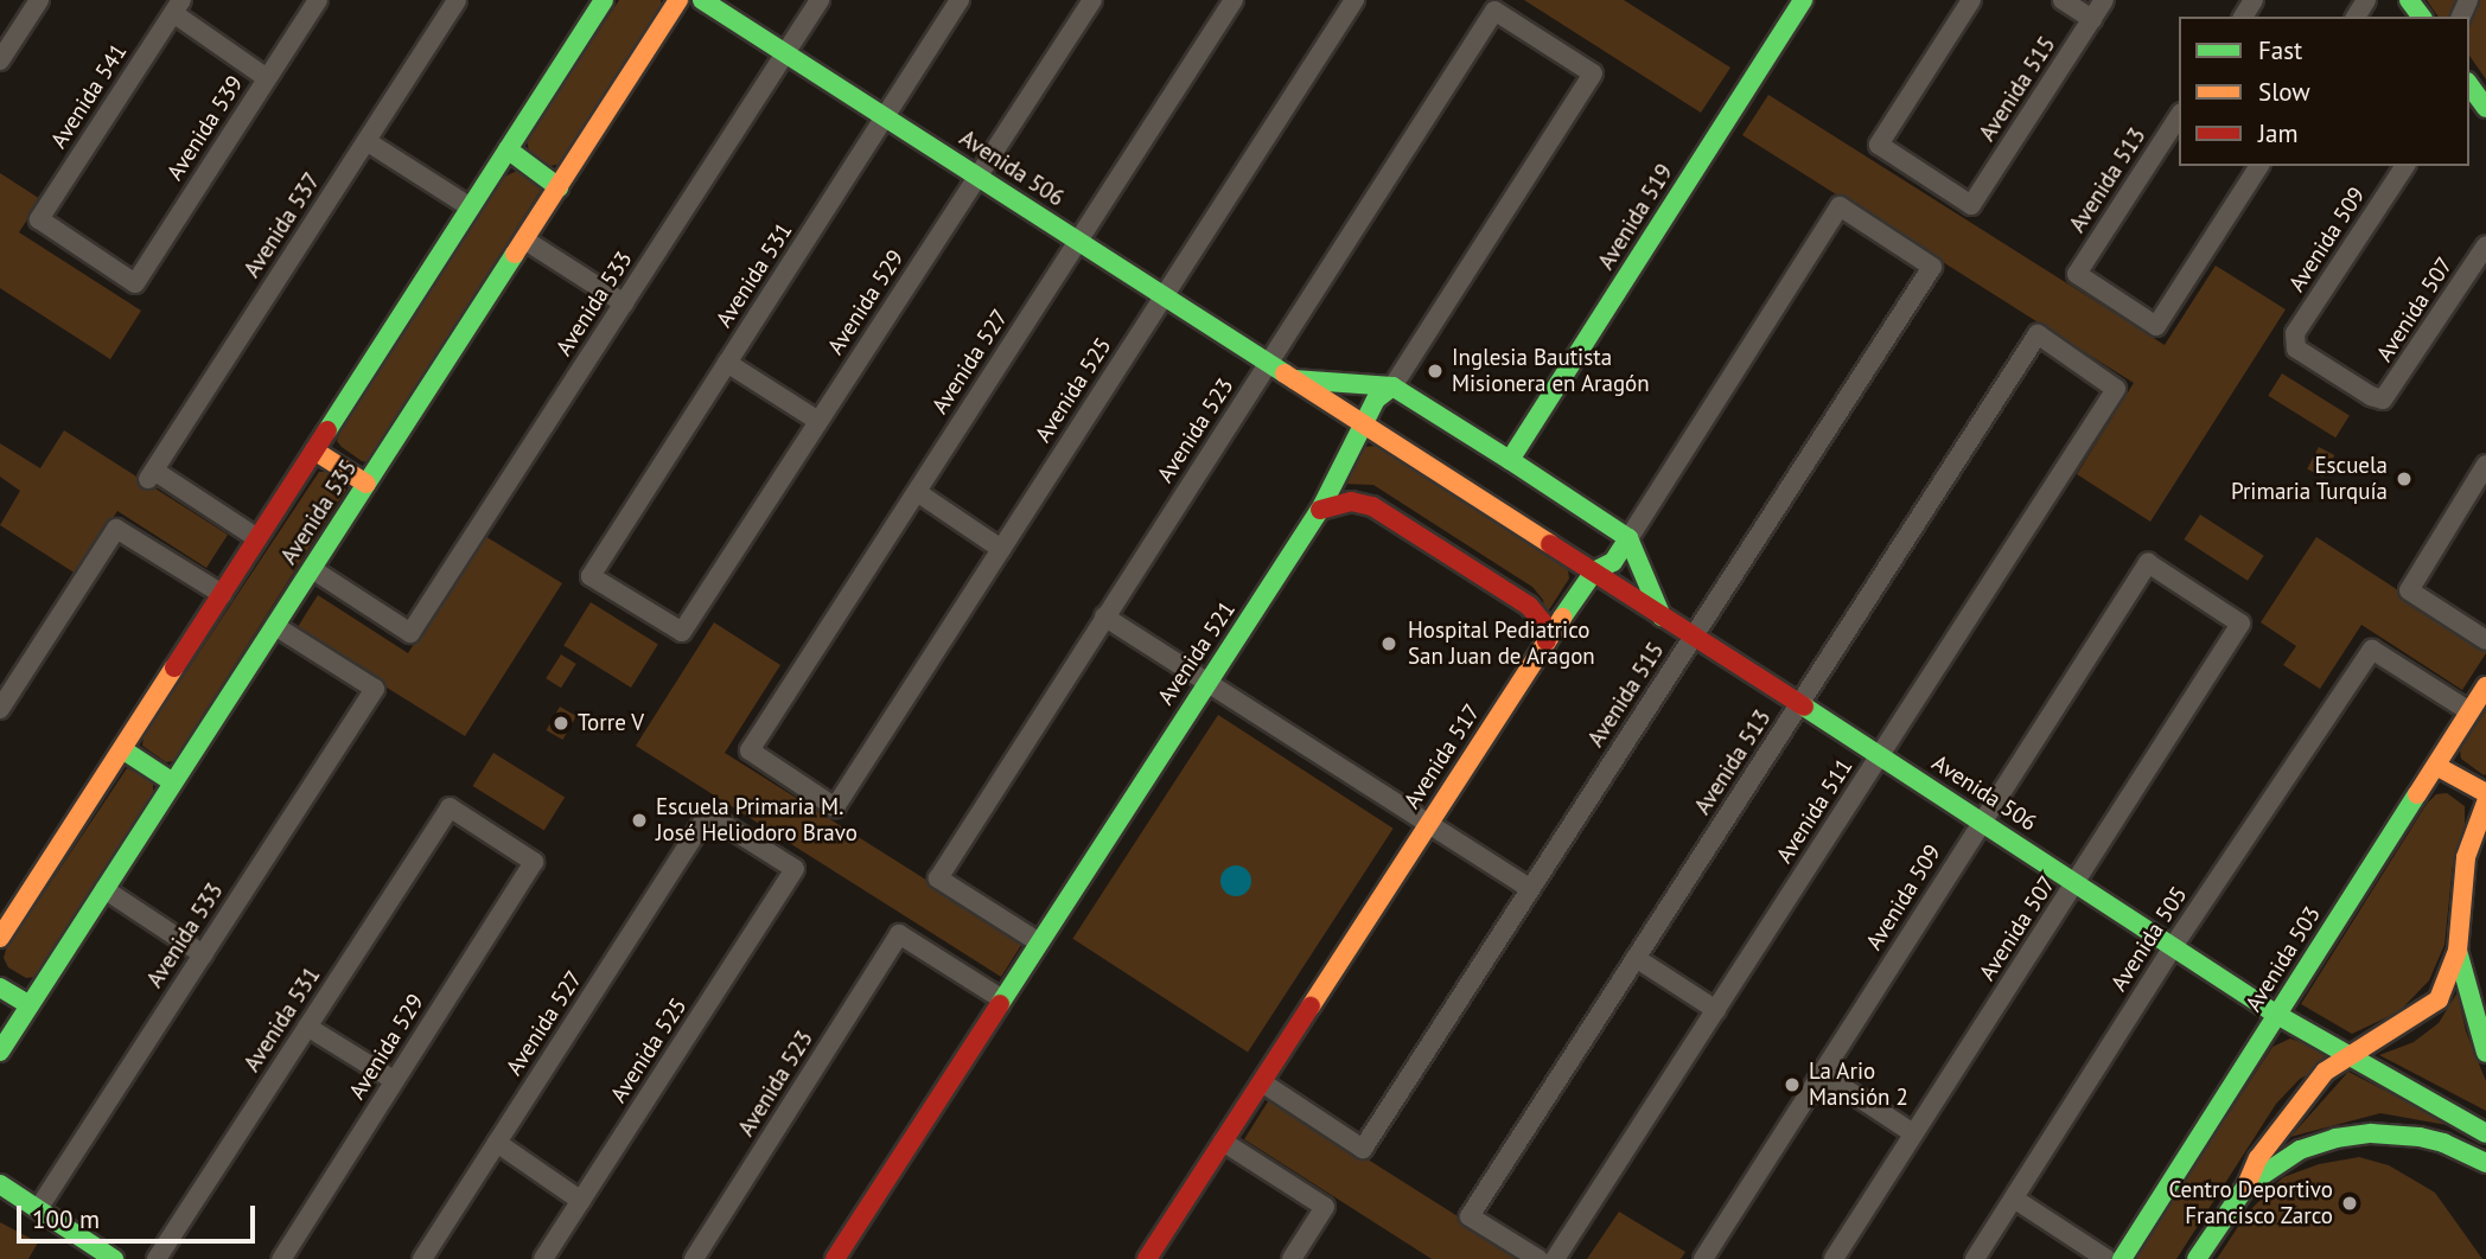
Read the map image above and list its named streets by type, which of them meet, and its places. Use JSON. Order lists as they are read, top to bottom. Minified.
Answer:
{"streets":{"street":["Avenida 515","Avenida 541","Avenida 539","Avenida 506","Avenida 513","Avenida 519","Avenida 537","Avenida 509","Avenida 531","Avenida 529","Avenida 533","Avenida 507","Avenida 527","Avenida 525","Avenida 523","Avenida 535","Avenida 521","Avenida 517","Avenida 511","Avenida 505","Avenida 503"]},"crossings":[["Avenida 515","Avenida 506"],["Avenida 515","Avenida 517"],["Avenida 541","Avenida 539"],["Avenida 506","Avenida 513"],["Avenida 506","Avenida 519"],["Avenida 506","Avenida 509"],["Avenida 506","Avenida 531"],["Avenida 506","Avenida 529"],["Avenida 506","Avenida 533"],["Avenida 506","Avenida 507"],["Avenida 506","Avenida 527"],["Avenida 506","Avenida 525"],["Avenida 506","Avenida 523"],["Avenida 506","Avenida 521"],["Avenida 506","Avenida 517"],["Avenida 506","Avenida 511"],["Avenida 506","Avenida 505"],["Avenida 506","Avenida 503"],["Avenida 513","Avenida 511"],["Avenida 537","Avenida 535"],["Avenida 509","Avenida 507"],["Avenida 531","Avenida 529"],["Avenida 533","Avenida 535"],["Avenida 527","Avenida 525"],["Avenida 523","Avenida 521"],["Avenida 505","Avenida 503"]],"places":["Inglesia Bautista Misionera en Aragón","Escuela Primaria Turquía","Hospital Pediatrico San Juan de Aragon","Torre V","Escuela Primaria M. José Heliodoro Bravo","La Ario Mansión 2","Centro Deportivo Francisco Zarco"],"legend":["Fast","Slow","Jam"],"scale_bar":"100 m"}
